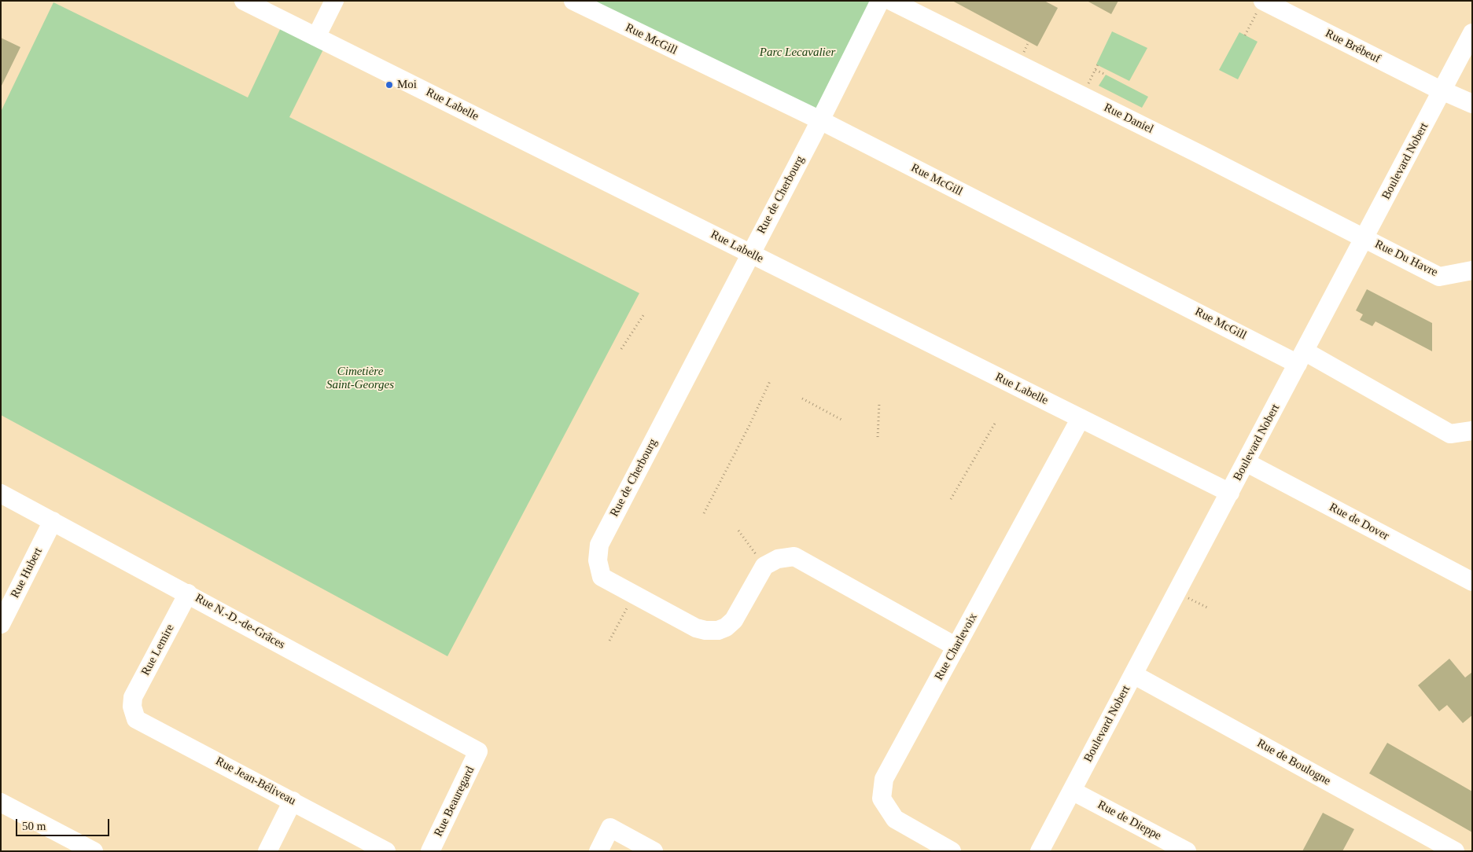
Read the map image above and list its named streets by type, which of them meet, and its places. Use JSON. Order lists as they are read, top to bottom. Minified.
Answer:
{"streets":{"street":["Rue McGill","Rue Brébeuf","Rue Labelle","Rue Daniel","Boulevard Nobert","Rue de Cherbourg","Rue Du Havre","Rue de Dover","Rue Hubert","Rue N.-D.-de-Grâces","Rue Charlevoix","Rue Lemire","Rue de Boulogne","Rue Jean-Béliveau","Rue Beauregard","Rue de Dieppe"]},"crossings":[["Rue McGill","Boulevard Nobert"],["Rue McGill","Rue de Cherbourg"],["Rue Brébeuf","Boulevard Nobert"],["Rue Labelle","Boulevard Nobert"],["Rue Labelle","Rue de Cherbourg"],["Rue Labelle","Rue Charlevoix"],["Rue Daniel","Boulevard Nobert"],["Rue Daniel","Rue Du Havre"],["Boulevard Nobert","Rue Du Havre"],["Boulevard Nobert","Rue de Dover"],["Boulevard Nobert","Rue de Boulogne"],["Boulevard Nobert","Rue de Dieppe"],["Rue Hubert","Rue N.-D.-de-Grâces"],["Rue N.-D.-de-Grâces","Rue Lemire"],["Rue N.-D.-de-Grâces","Rue Beauregard"],["Rue Lemire","Rue Jean-Béliveau"]],"parks":["Parc Lecavalier","Cimetière Saint-Georges"],"places":["Moi"],"scale_bar":"50 m"}
